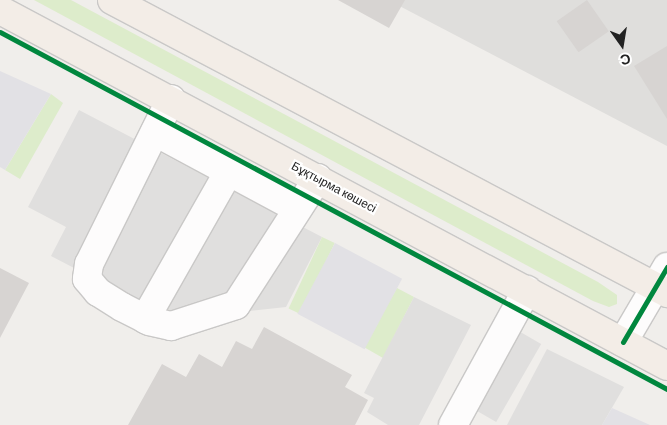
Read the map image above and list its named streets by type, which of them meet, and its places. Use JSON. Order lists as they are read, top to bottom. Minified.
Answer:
{"streets":{"main road":["Бұқтырма көшесі"]},"north":"bottom"}
